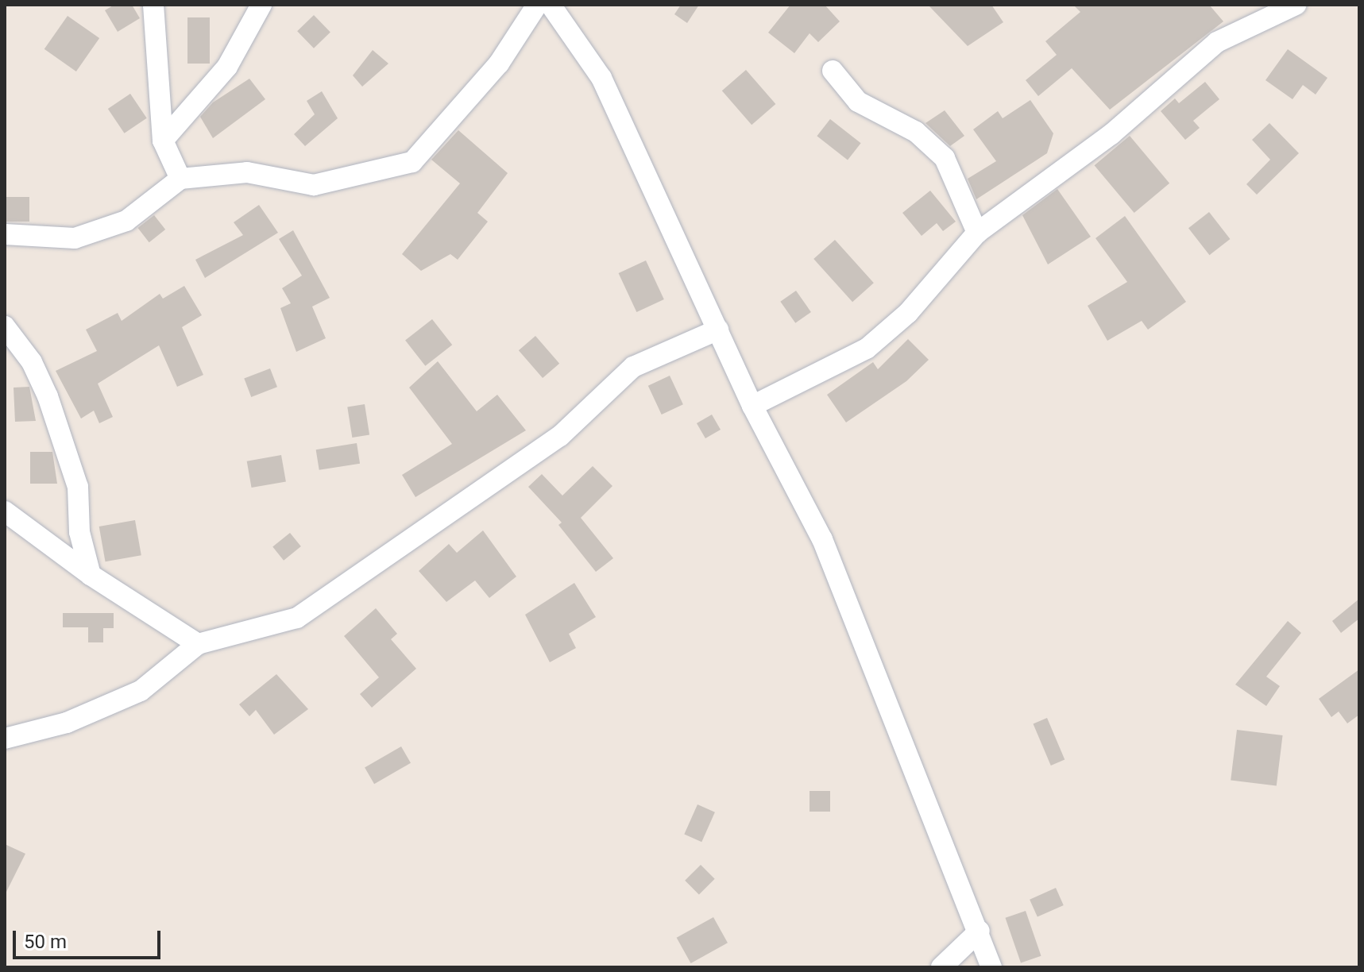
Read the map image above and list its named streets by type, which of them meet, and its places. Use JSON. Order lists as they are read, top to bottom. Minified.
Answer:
{"scale_bar":"50 m"}
